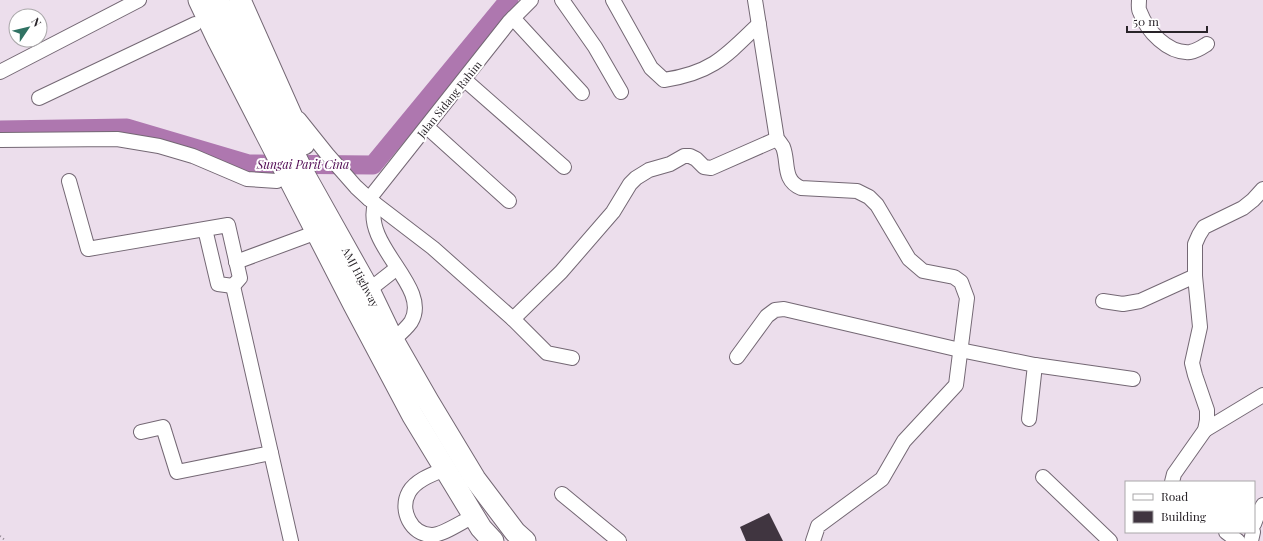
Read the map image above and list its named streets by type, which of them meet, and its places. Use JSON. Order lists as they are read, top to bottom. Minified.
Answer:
{"streets":{"highway":["AMJ Highway"],"street":["Jalan Sidang Rahim"]},"water":["Sungai Parit Cina"],"legend":["Road","Building"],"scale_bar":"50 m","north":"top right"}
